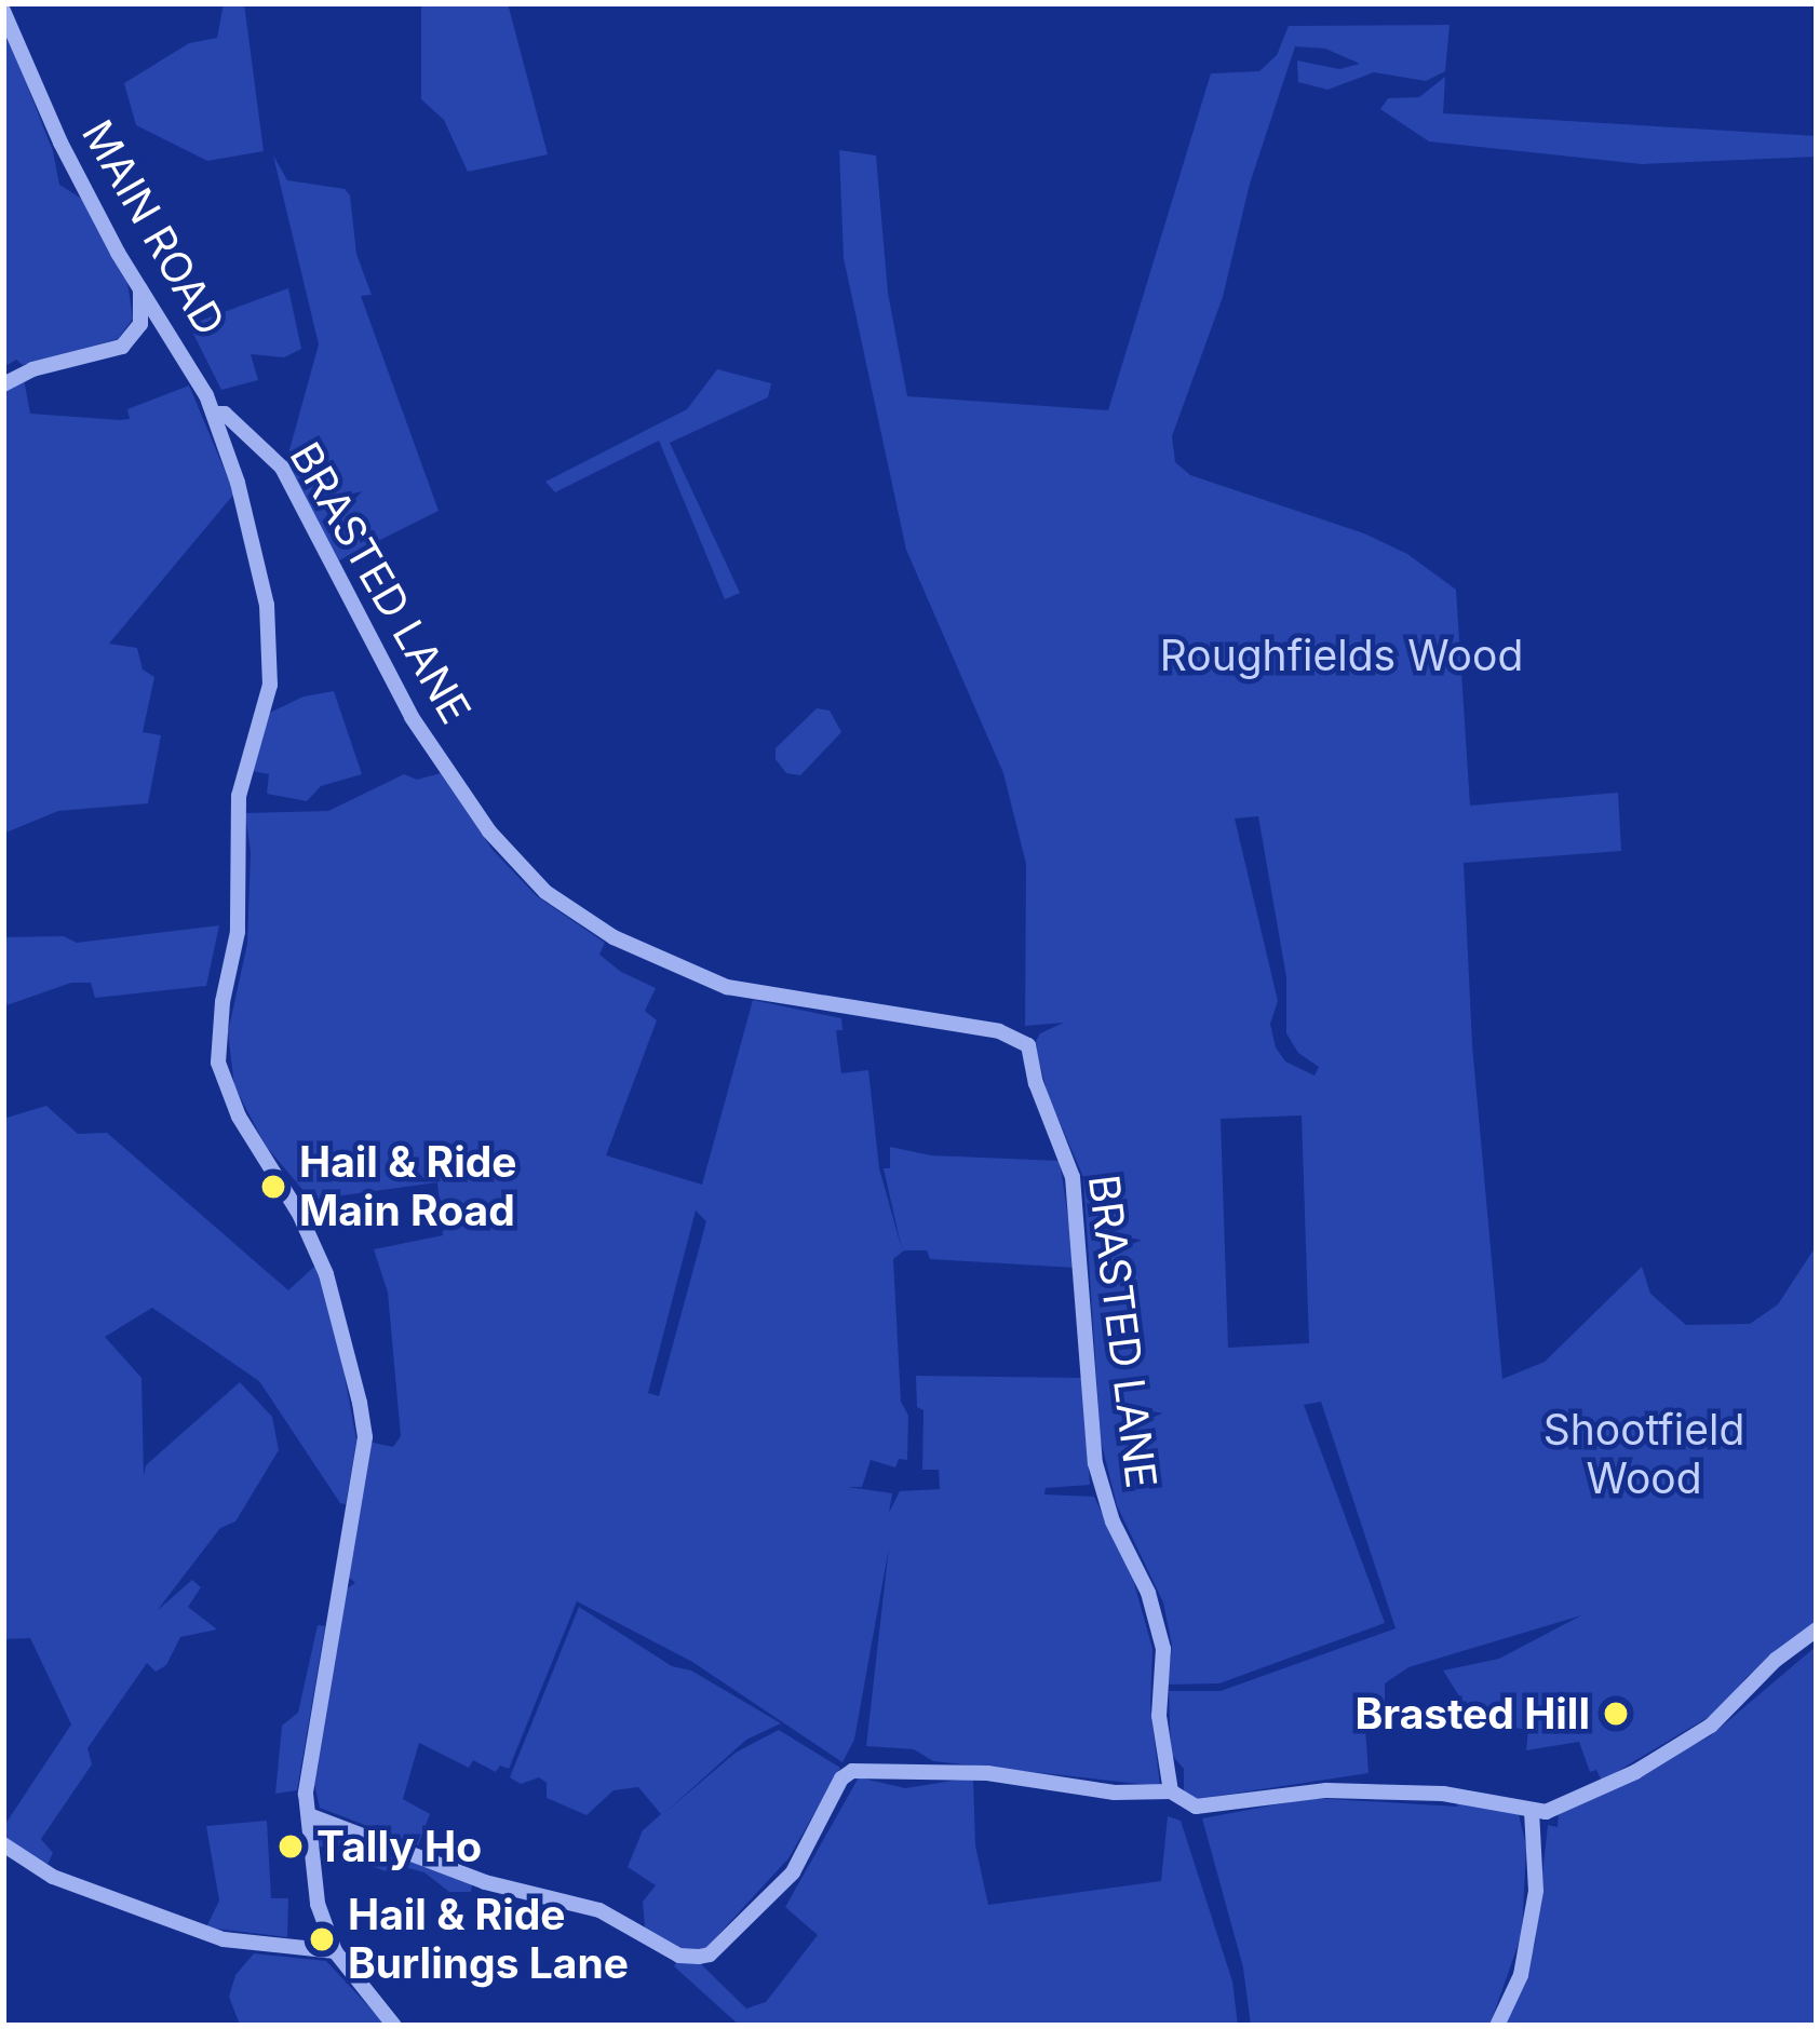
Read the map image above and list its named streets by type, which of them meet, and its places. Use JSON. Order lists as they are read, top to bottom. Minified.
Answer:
{"streets":{"street":["MAIN ROAD","BRASTED LANE"]},"crossings":[["MAIN ROAD","BRASTED LANE"]],"parks":["Roughfields Wood","Shootfield Wood"],"places":["Hail & Ride Main Road","Brasted Hill","Tally Ho","Hail & Ride Burlings Lane"]}
